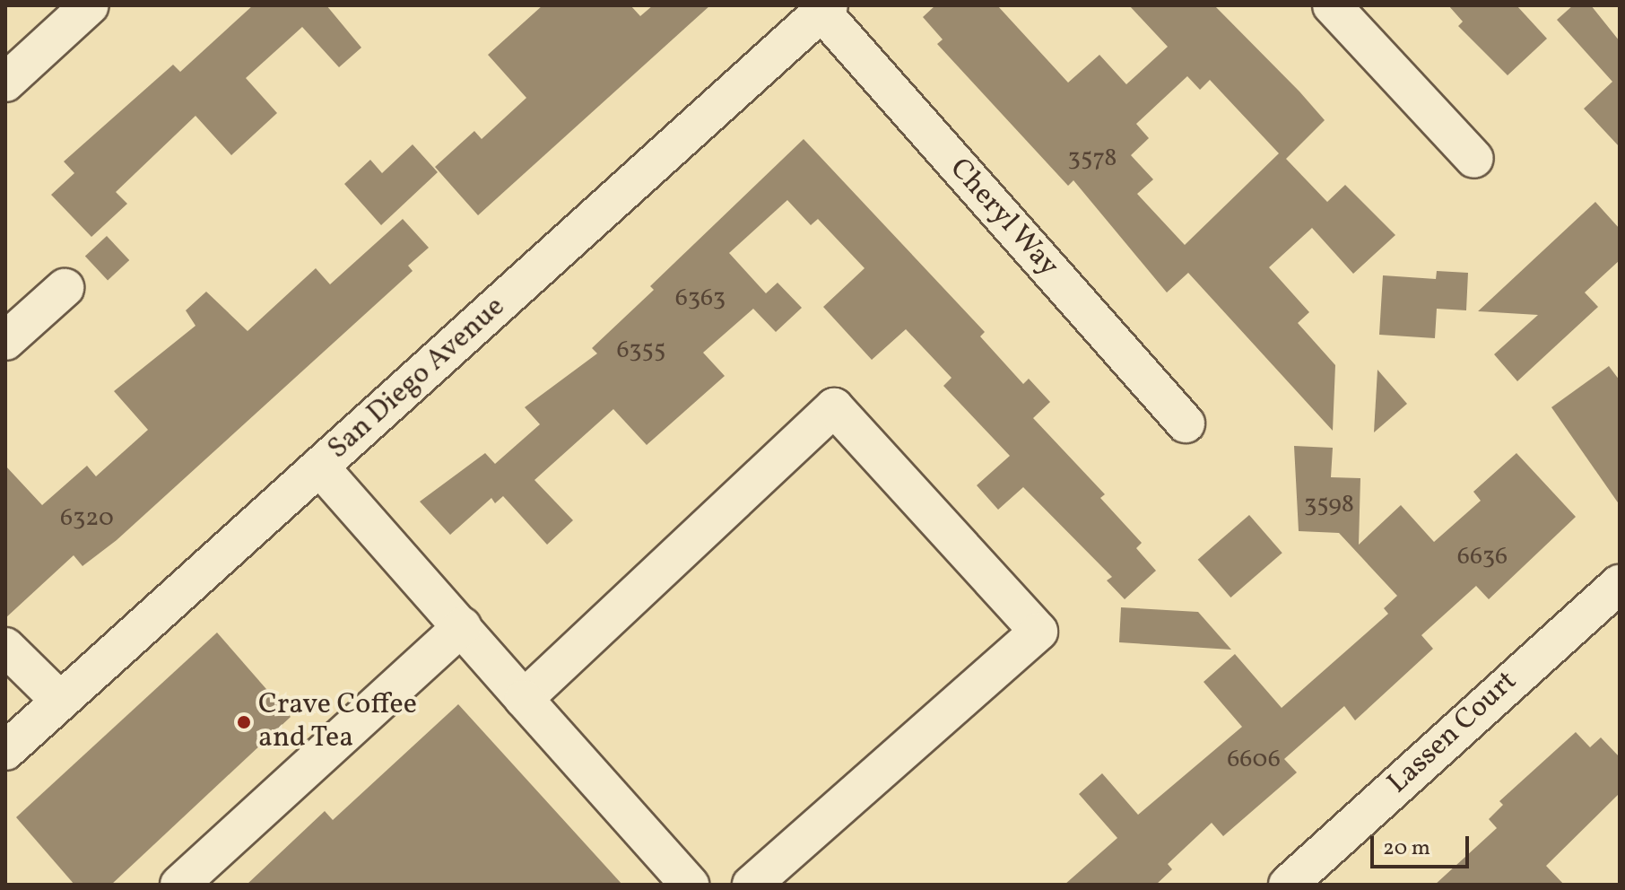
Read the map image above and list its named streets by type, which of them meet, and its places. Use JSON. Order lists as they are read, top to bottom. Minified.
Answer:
{"streets":{"street":["Cheryl Way","San Diego Avenue","Lassen Court"]},"crossings":[["Cheryl Way","San Diego Avenue"]],"places":["Crave Coffee and Tea"],"house_numbers":["3578","6363","6355","3598","6320","6636","6606"],"scale_bar":"20 m"}
